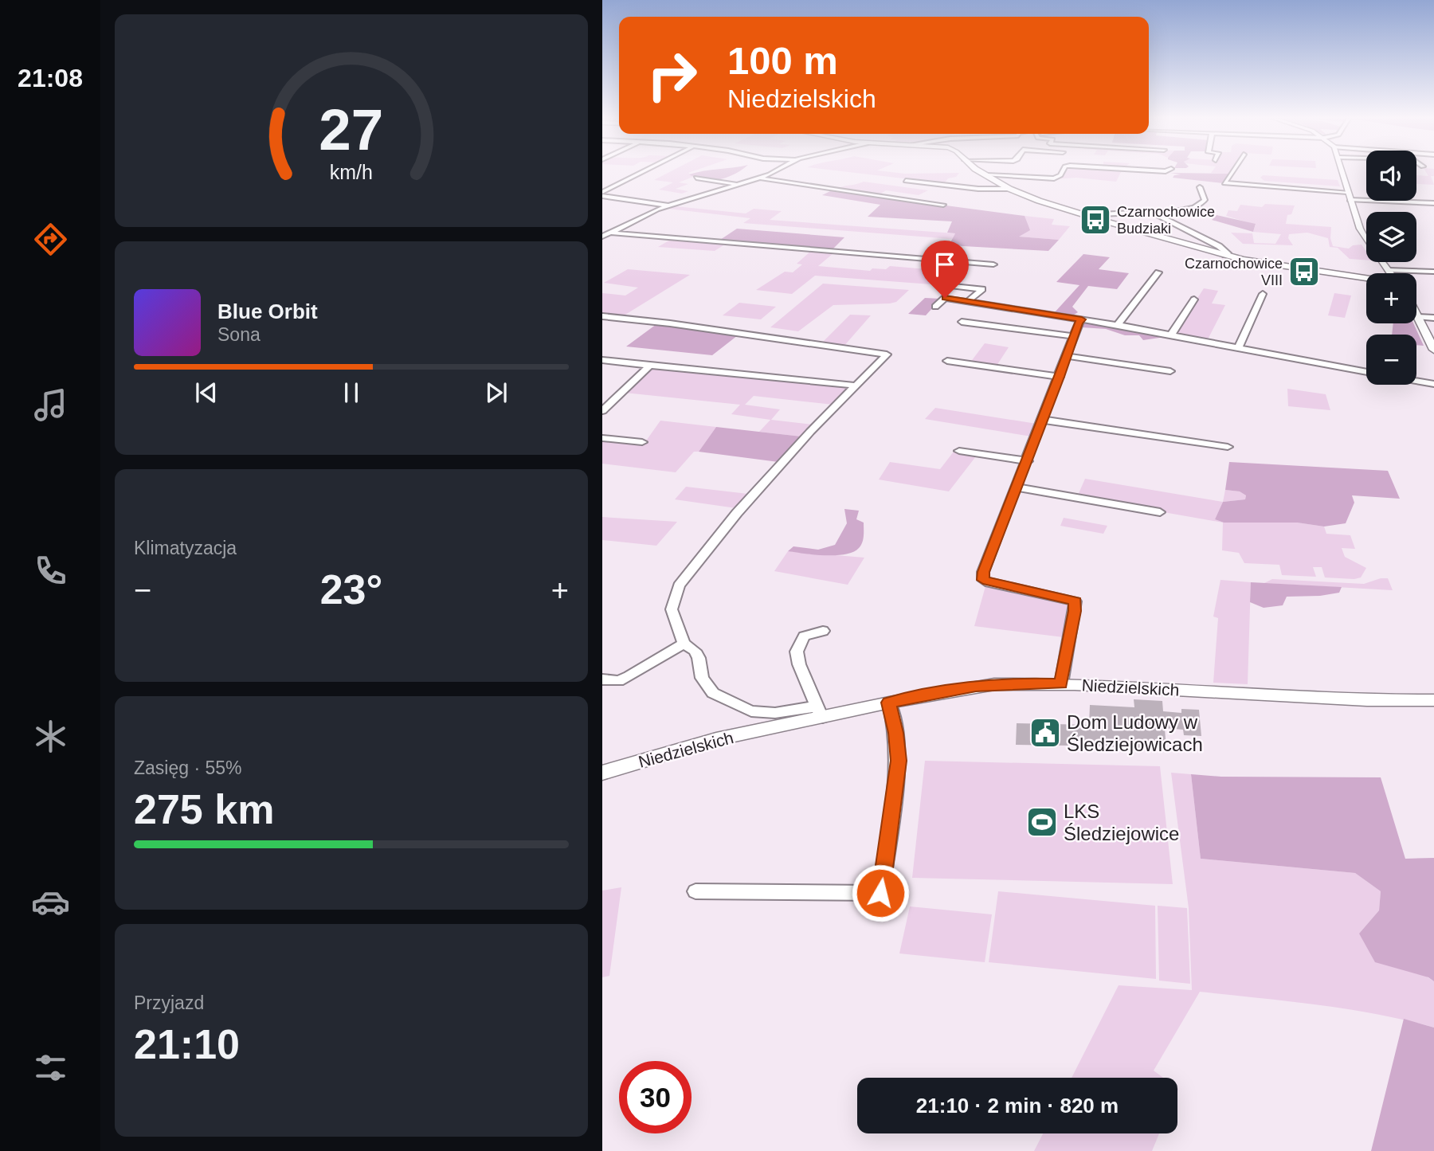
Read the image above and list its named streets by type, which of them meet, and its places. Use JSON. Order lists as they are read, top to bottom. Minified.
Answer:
{"streets":{"street":["Niedzielskich"]},"places":{"bus stop":["Czarnochowice Budziaki","Czarnochowice VIII"],"public building":["Dom Ludowy w Śledziejowicach"],"sports":["LKS Śledziejowice"]},"page":{"tabs":"21:08","turn":["100 m","Niedzielskich"],"map_buttons":["+","−"],"song":["Blue Orbit","Sona"],"tile":["Klimatyzacja",["Zasięg · 55%","275 km"],["Przyjazd","21:10"]],"heat":["−","23°","+"],"limit":"30","trip":"21:10 · 2 min · 820 m","gauge":["27","km/h"]}}
